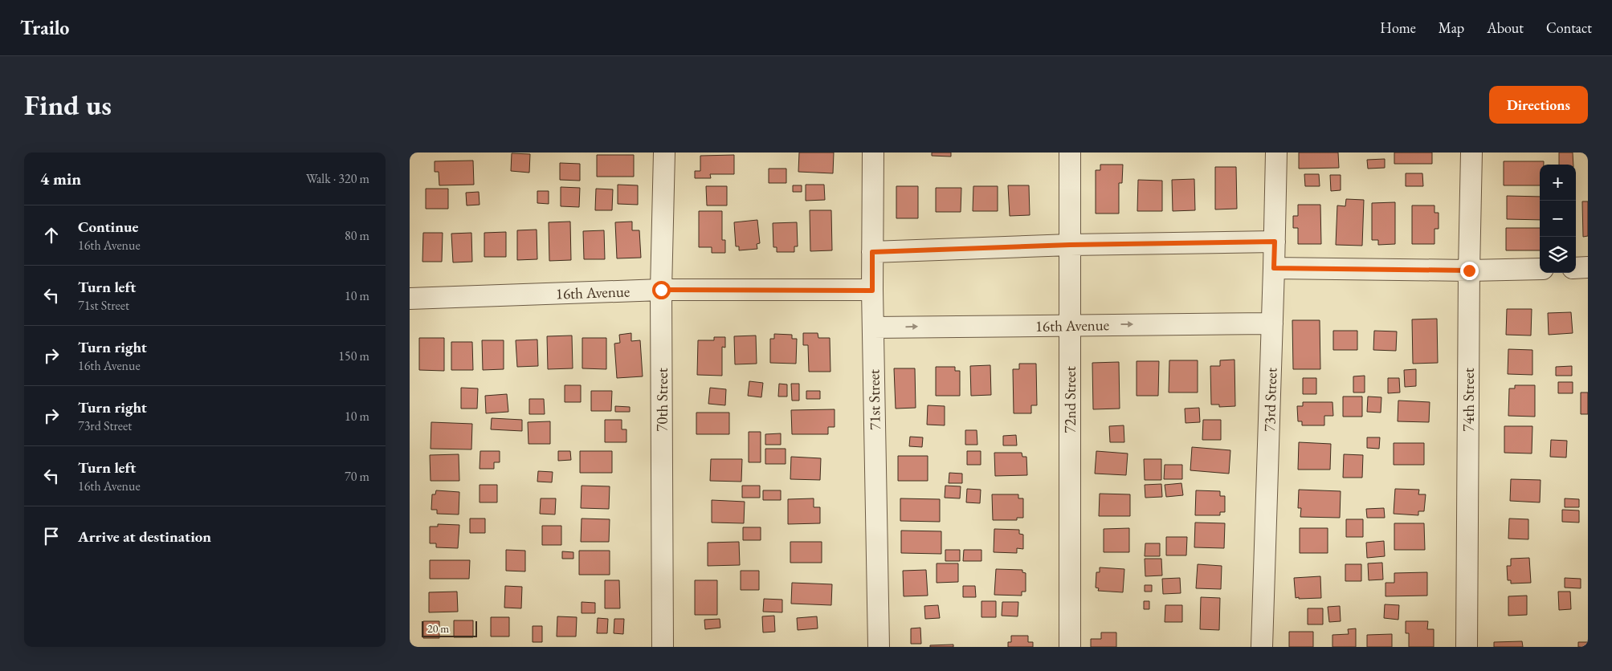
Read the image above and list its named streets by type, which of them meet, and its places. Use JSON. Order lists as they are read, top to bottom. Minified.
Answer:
{"streets":{"street":["16th Avenue","70th Street","71st Street","72nd Street","73rd Street","74th Street"]},"crossings":[["16th Avenue","70th Street"],["16th Avenue","71st Street"],["16th Avenue","72nd Street"],["16th Avenue","73rd Street"]],"scale_bar":"20 m","page":{"header":"Trailo","nav":["Home","Map","About","Contact"],"buttons":"Directions","title":"Find us","heading":["4 min","Walk · 320 m"],"map_buttons":["+","−"],"list":[["Continue","16th Avenue","80 m"],["Turn left","71st Street","10 m"],["Turn right","16th Avenue","150 m"],["Turn right","73rd Street","10 m"],["Turn left","16th Avenue","70 m"],"Arrive at destination"],"scale":"20 m"}}
